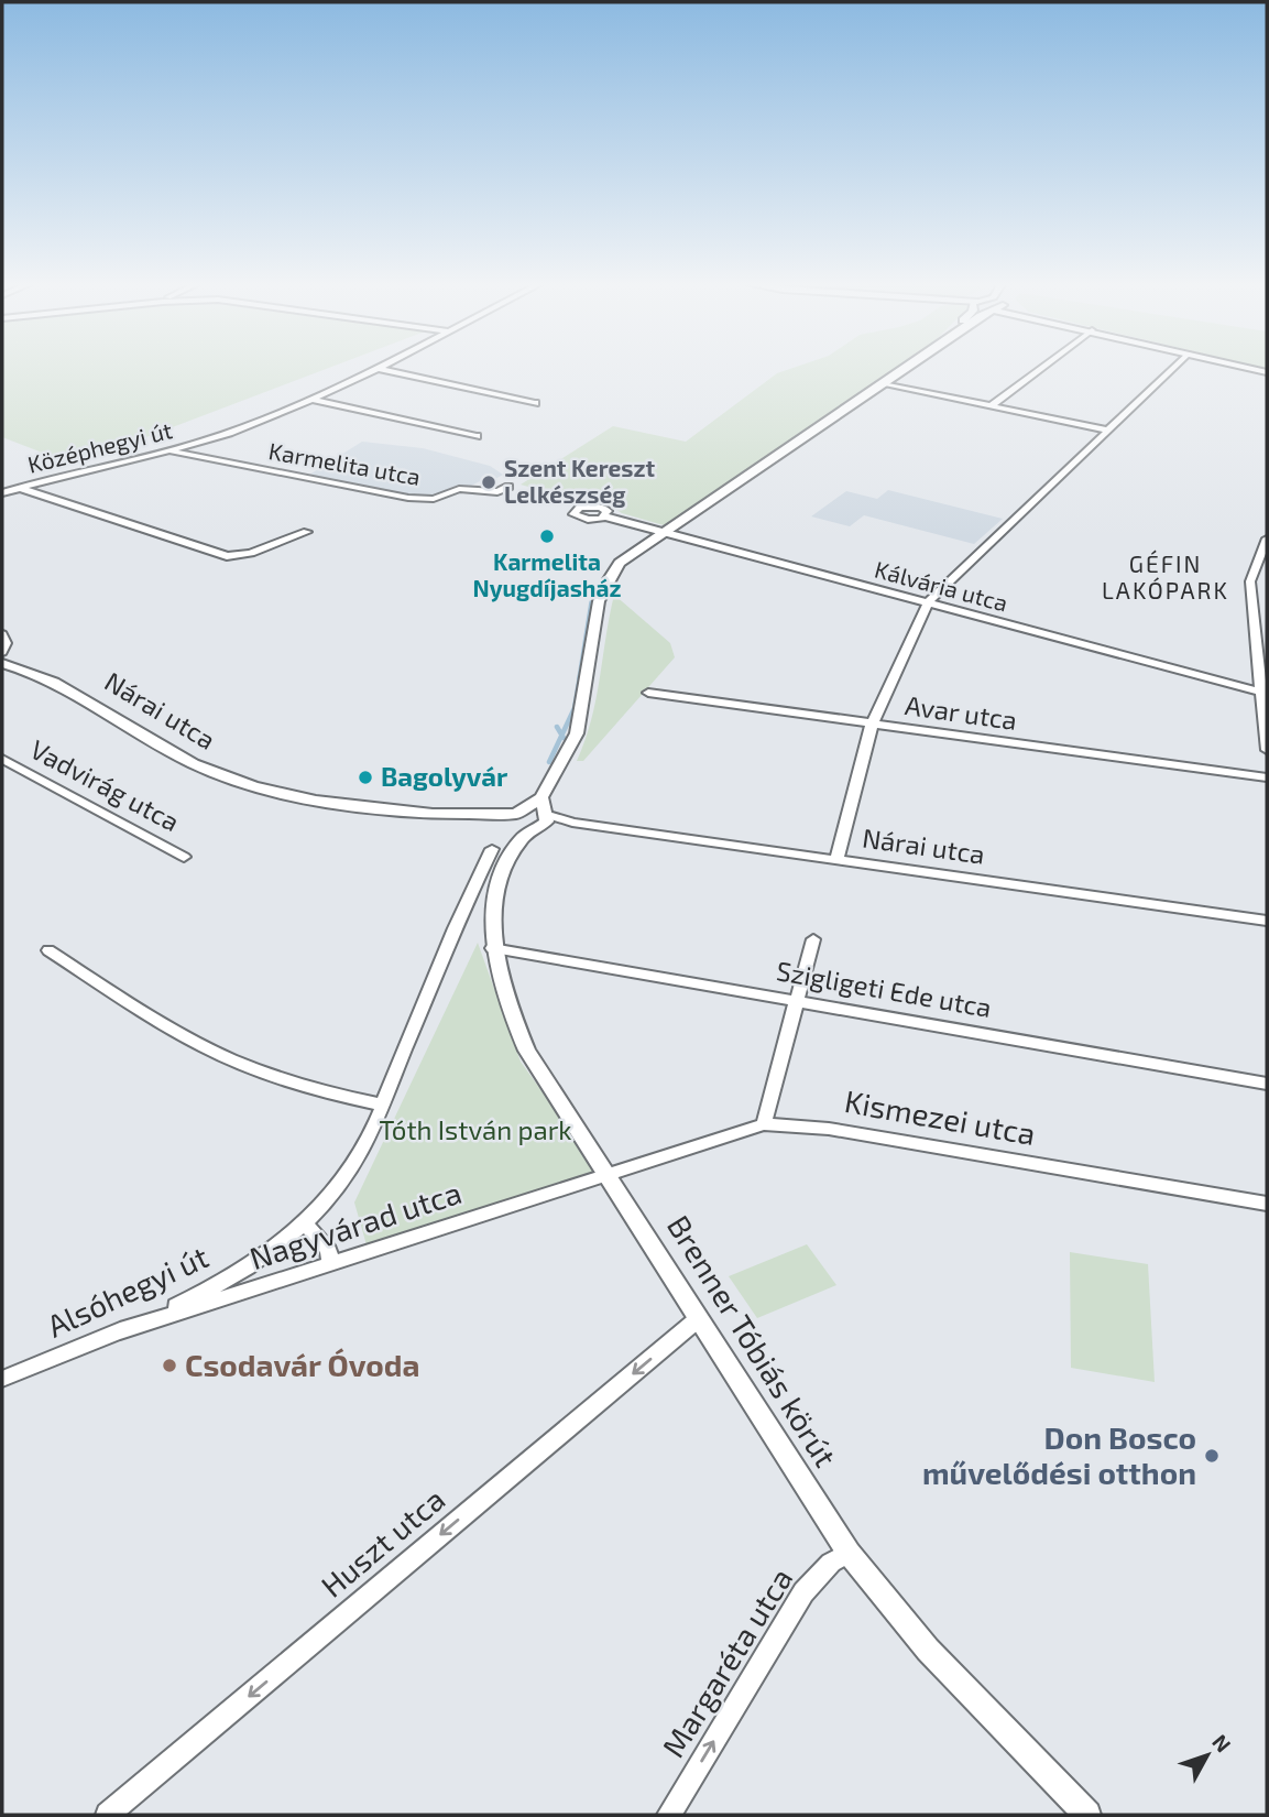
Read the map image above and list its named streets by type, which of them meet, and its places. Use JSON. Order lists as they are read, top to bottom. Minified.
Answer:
{"streets":{"street":["Középhegyi út","Karmelita utca","Kálvária utca","Nárai utca","Avar utca","Vadvirág utca","Szigligeti Ede utca","Kismezei utca","Nagyvárad utca","Alsóhegyi út","Brenner Tóbiás körút","Huszt utca","Margaréta utca"]},"crossings":[["Középhegyi út","Karmelita utca"],["Szigligeti Ede utca","Brenner Tóbiás körút"],["Kismezei utca","Nagyvárad utca"],["Kismezei utca","Brenner Tóbiás körút"],["Nagyvárad utca","Alsóhegyi út"],["Nagyvárad utca","Brenner Tóbiás körút"],["Brenner Tóbiás körút","Huszt utca"],["Brenner Tóbiás körút","Margaréta utca"]],"one_way":["Huszt utca","Margaréta utca"],"districts":["GÉFIN LAKÓPARK"],"parks":["Tóth István park"],"places":["Szent Kereszt Lelkészség","Karmelita Nyugdíjasház","Bagolyvár","Csodavár Óvoda","Don Bosco művelődési otthon"],"north":"top right"}
